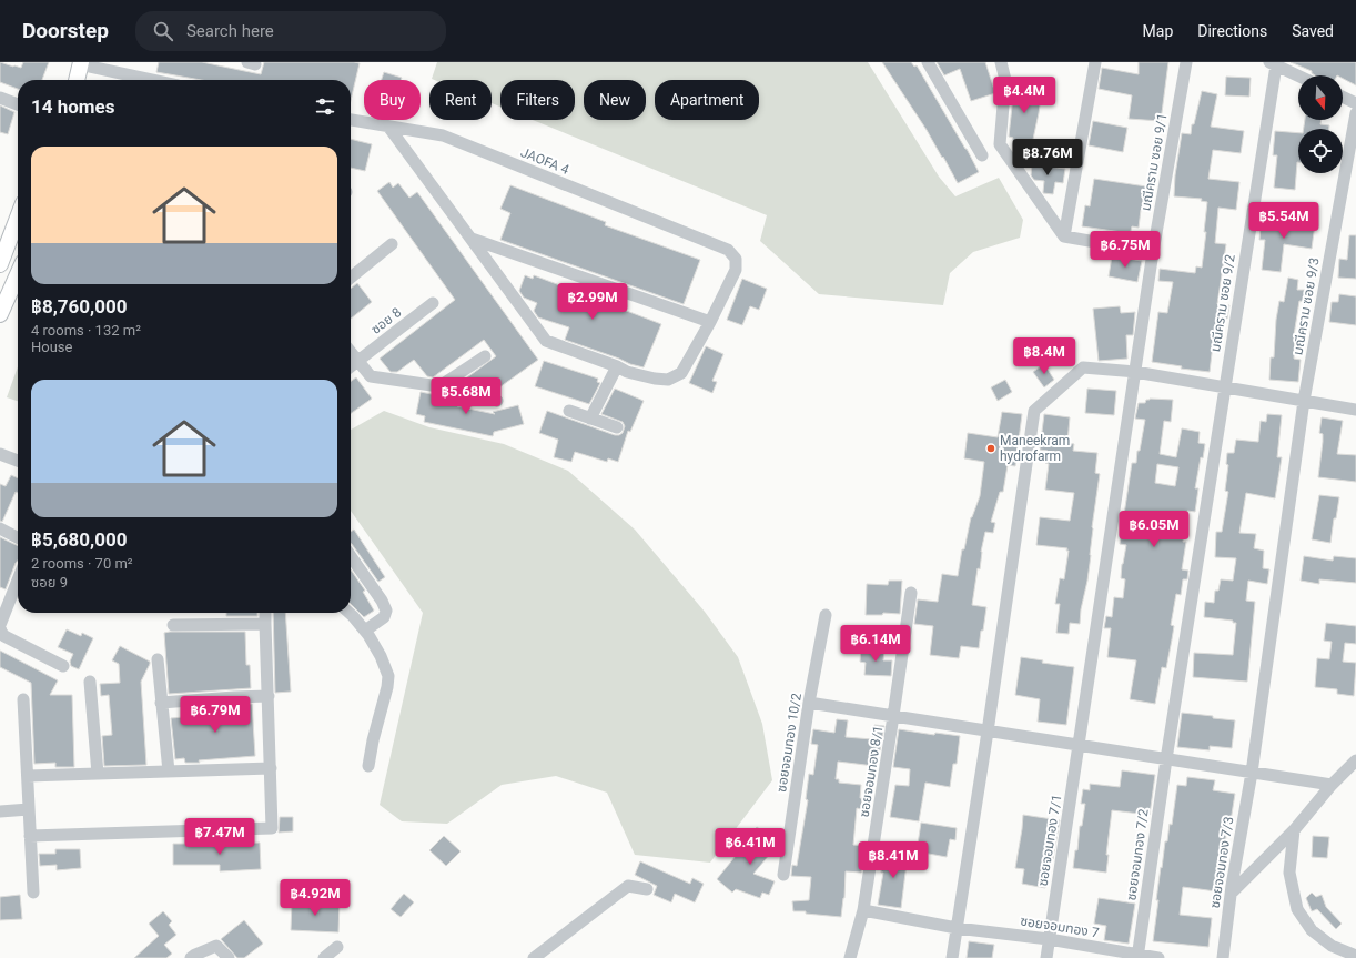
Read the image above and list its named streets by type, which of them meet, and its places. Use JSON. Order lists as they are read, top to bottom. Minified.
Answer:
{"streets":{"street":["JAOFA 4","มณีคราม ซอย 9/1","มณีคราม ซอย 9/2","มณีคราม ซอย 9/3","ซอย 8","ซอยจอมทอง 10/2","ซอยจอมทอง 8/1","ซอยจอมทอง 7/1","ซอยจอมทอง 7/2","ซอยจอมทอง 7/3","ซอยจอมทอง 7"]},"crossings":[["มณีคราม ซอย 9/1","ซอยจอมทอง 7/1"],["มณีคราม ซอย 9/2","ซอยจอมทอง 7/2"],["มณีคราม ซอย 9/3","ซอยจอมทอง 7/3"],["ซอยจอมทอง 8/1","ซอยจอมทอง 7"],["ซอยจอมทอง 7/1","ซอยจอมทอง 7"],["ซอยจอมทอง 7/2","ซอยจอมทอง 7"]],"places":["Maneekram hydrofarm"],"north":"bottom","page":{"header":"Doorstep","search":"Search here","nav":["Map","Directions","Saved"],"price":["฿4.4M","฿8.76M","฿5.54M","฿6.75M","฿2.99M","฿8.4M","฿5.68M","฿6.05M","฿6.14M","฿6.79M","฿7.47M","฿6.41M","฿8.41M","฿4.92M"],"chip":["Buy","Rent","Filters","New","Apartment"],"heading":"14 homes","list":[{"name":"฿8,760,000","note":"4 rooms · 132 m² · House"},{"name":"฿5,680,000","note":"2 rooms · 70 m² · ซอย 9"}]}}
